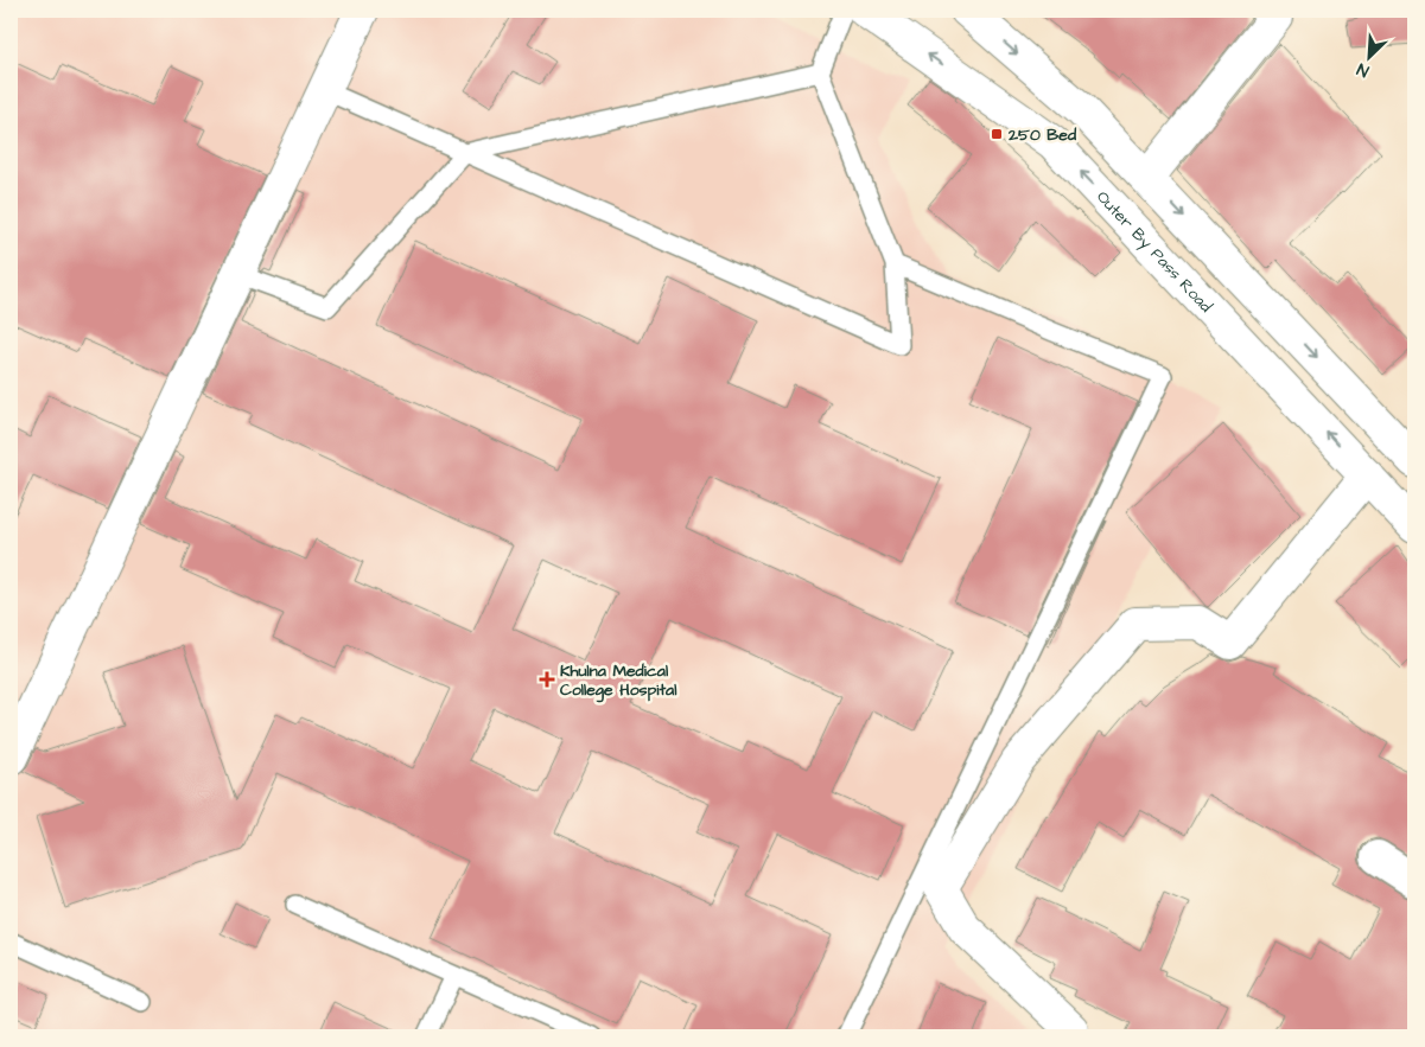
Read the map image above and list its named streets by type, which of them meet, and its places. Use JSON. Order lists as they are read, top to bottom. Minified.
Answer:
{"streets":{"street":["Outer By Pass Road"]},"places":{"transit":["250 Bed"],"health":["Khulna Medical College Hospital"]},"north":"bottom left"}
